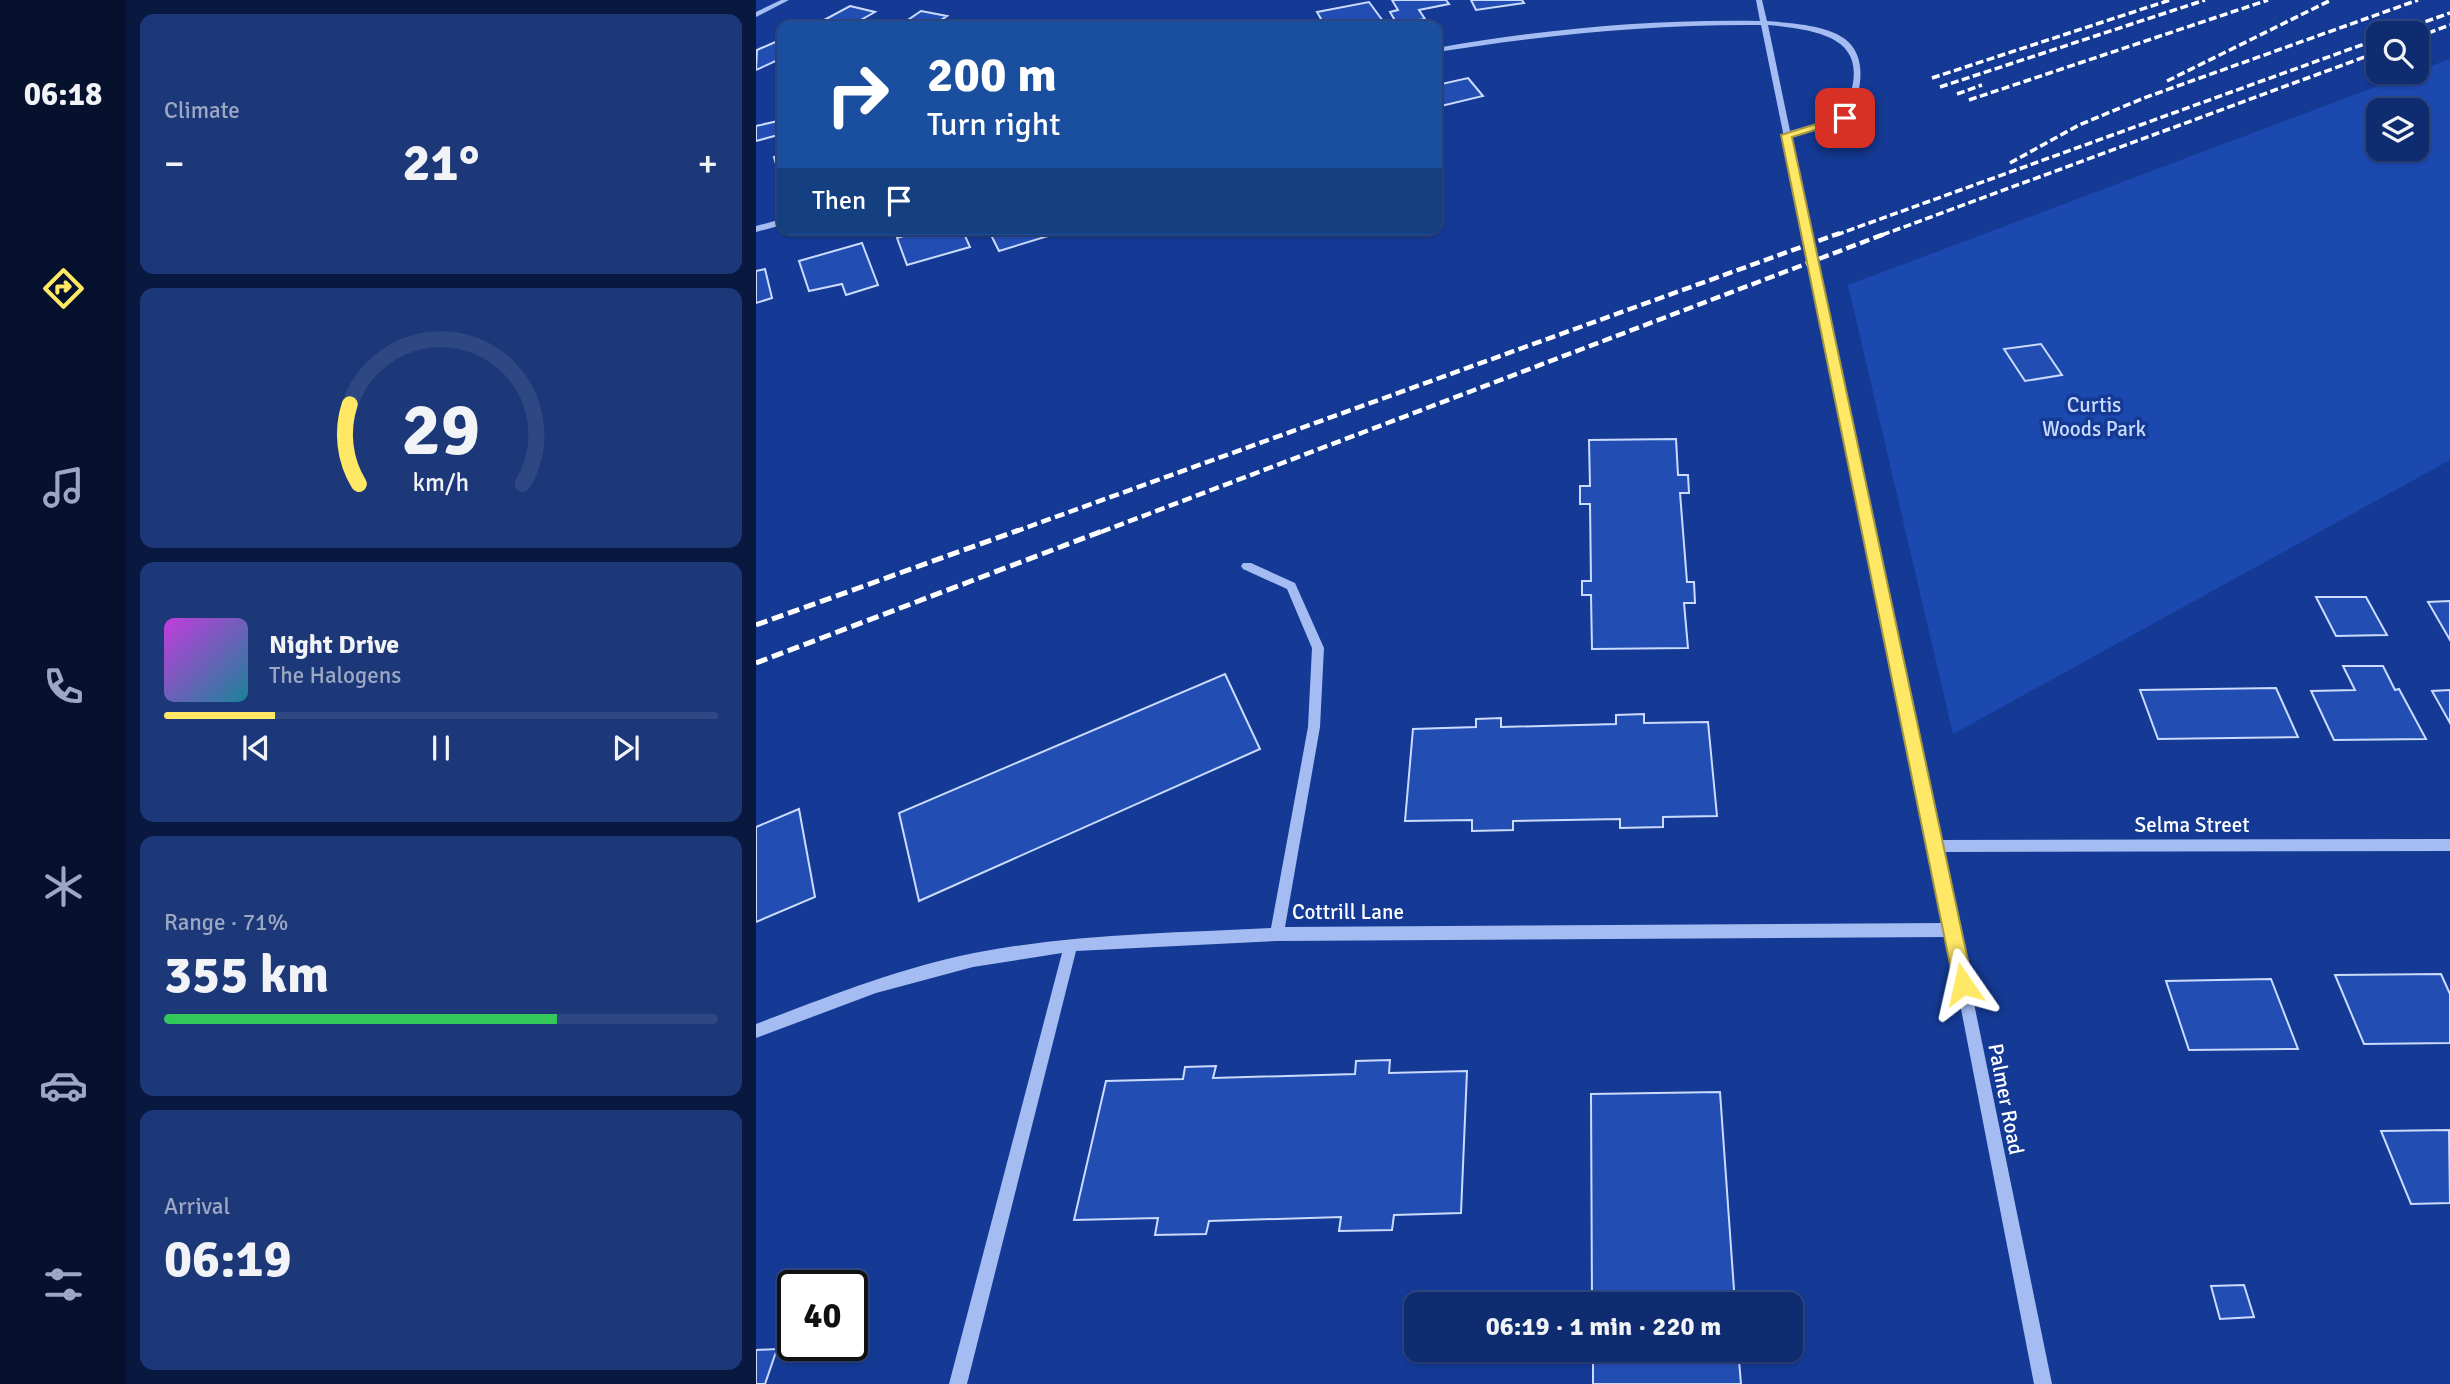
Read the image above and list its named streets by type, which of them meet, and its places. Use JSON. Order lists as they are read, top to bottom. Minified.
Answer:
{"streets":{"street":["Selma Street","Cottrill Lane","Palmer Road"]},"crossings":[["Selma Street","Palmer Road"],["Cottrill Lane","Palmer Road"]],"parks":["Curtis Woods Park"],"page":{"tabs":"06:18","tile":["Climate",["Range · 71%","355 km"],["Arrival","06:19"]],"turn":["200 m","Turn right"],"heat":["−","21°","+"],"then":"Then","song":["Night Drive","The Halogens"],"limit":"40","trip":"06:19 · 1 min · 220 m","gauge":["29","km/h"]}}
